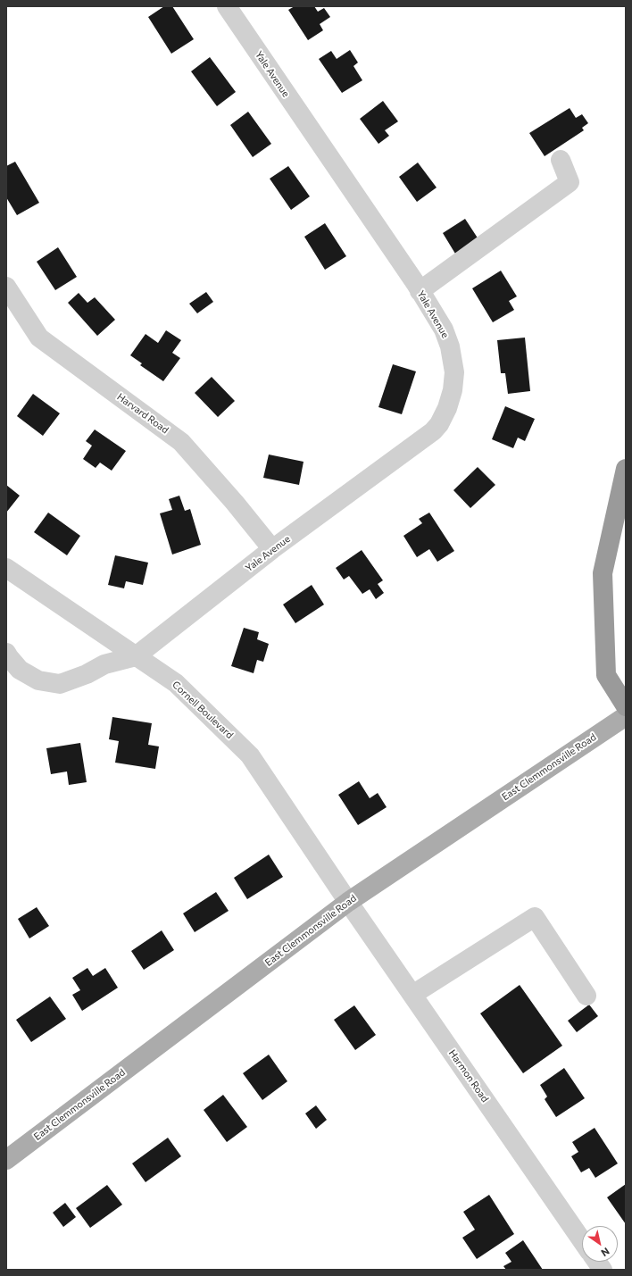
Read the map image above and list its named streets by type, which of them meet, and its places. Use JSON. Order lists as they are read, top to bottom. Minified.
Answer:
{"streets":{"main road":["East Clemmonsville Road"],"street":["Yale Avenue","Harvard Road","Cornell Boulevard","Harmon Road"]},"crossings":[["Yale Avenue","Harvard Road"],["Yale Avenue","Cornell Boulevard"],["Cornell Boulevard","East Clemmonsville Road"],["Cornell Boulevard","Harmon Road"],["East Clemmonsville Road","Harmon Road"]],"north":"bottom right"}
